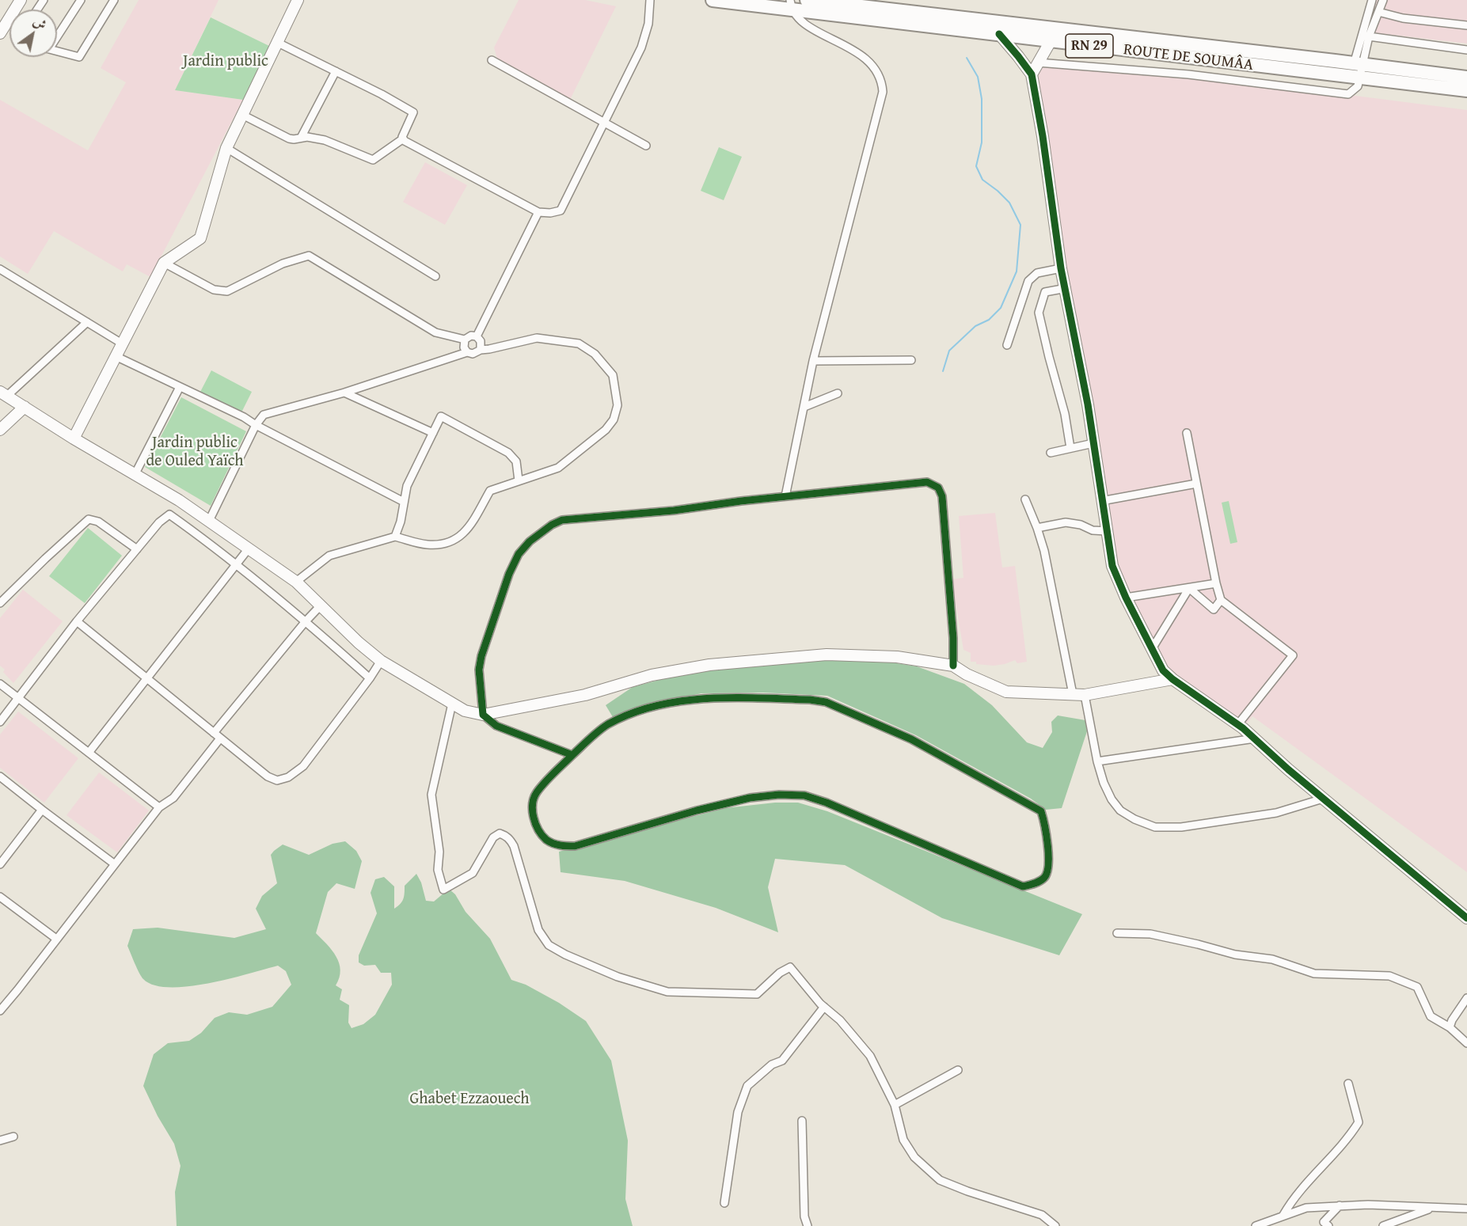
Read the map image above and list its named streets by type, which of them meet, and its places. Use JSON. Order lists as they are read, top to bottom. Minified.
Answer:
{"streets":{"highway":["RN 29","ROUTE DE SOUMÂA"]},"parks":["Jardin public","Jardin public de Ouled Yaïch","Ghabet Ezzaouech"],"north":"top right"}
